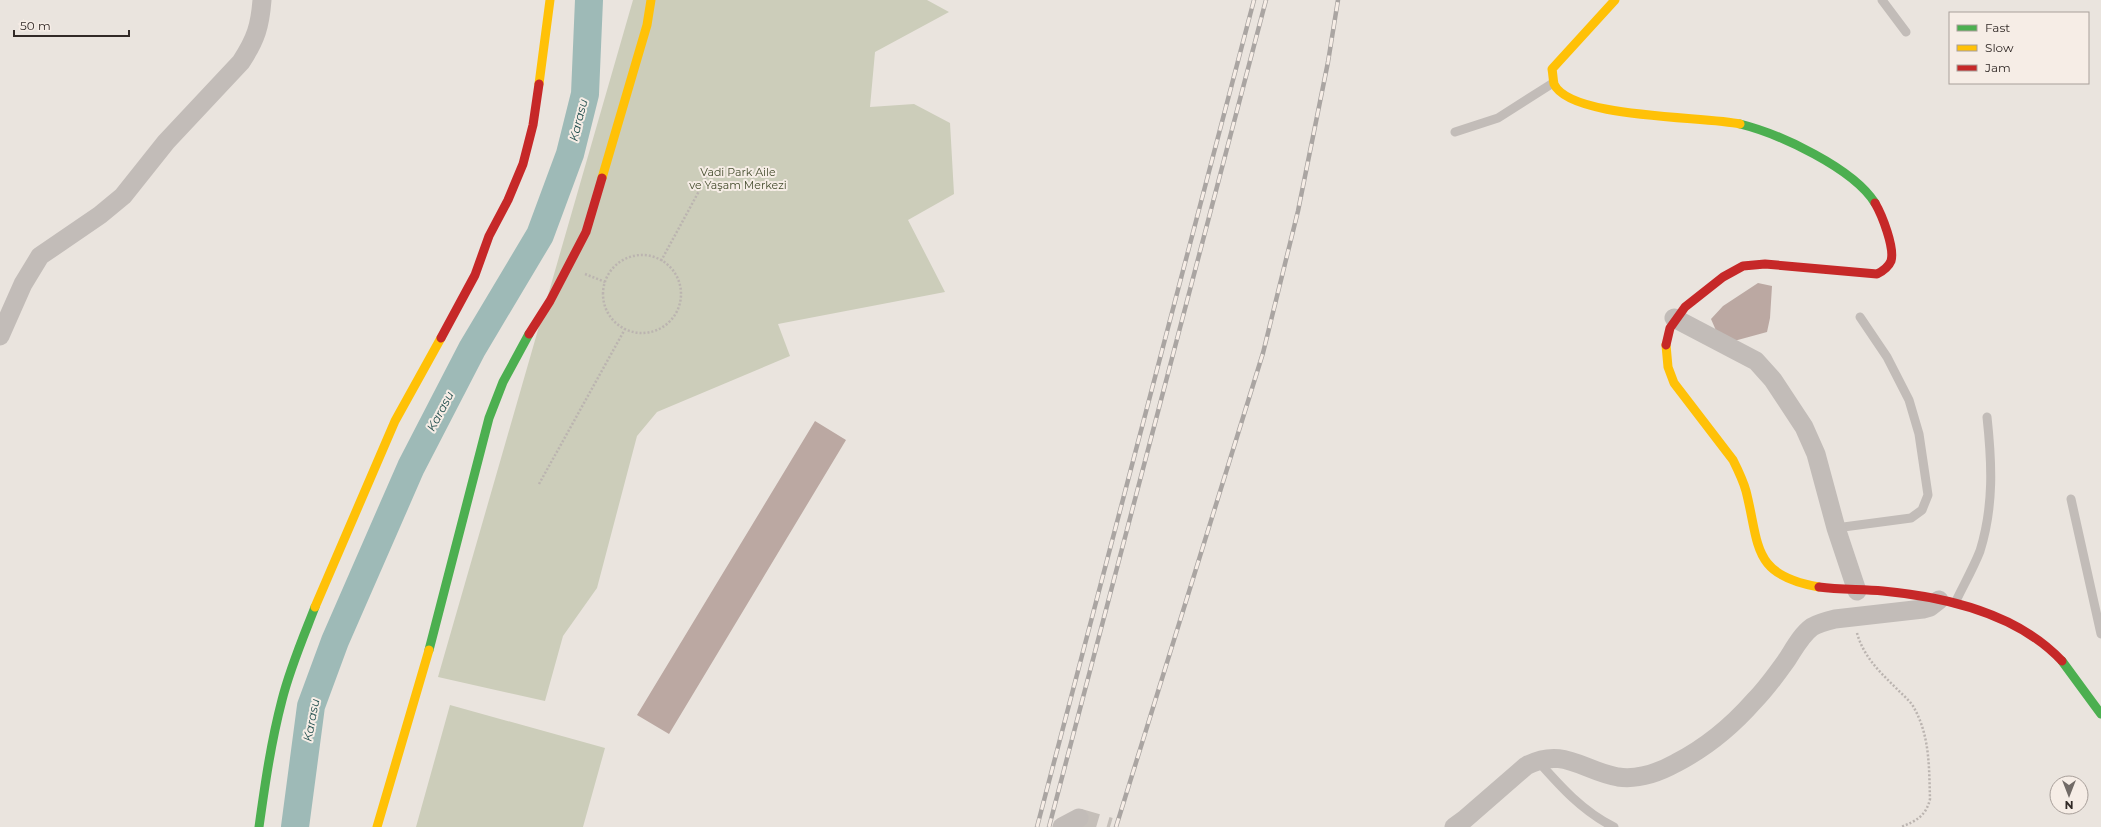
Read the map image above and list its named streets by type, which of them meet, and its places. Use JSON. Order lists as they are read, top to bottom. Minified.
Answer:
{"water":["Karasu"],"parks":["Vadi Park Aile ve Yaşam Merkezi"],"legend":["Fast","Slow","Jam"],"scale_bar":"50 m","north":"bottom"}
